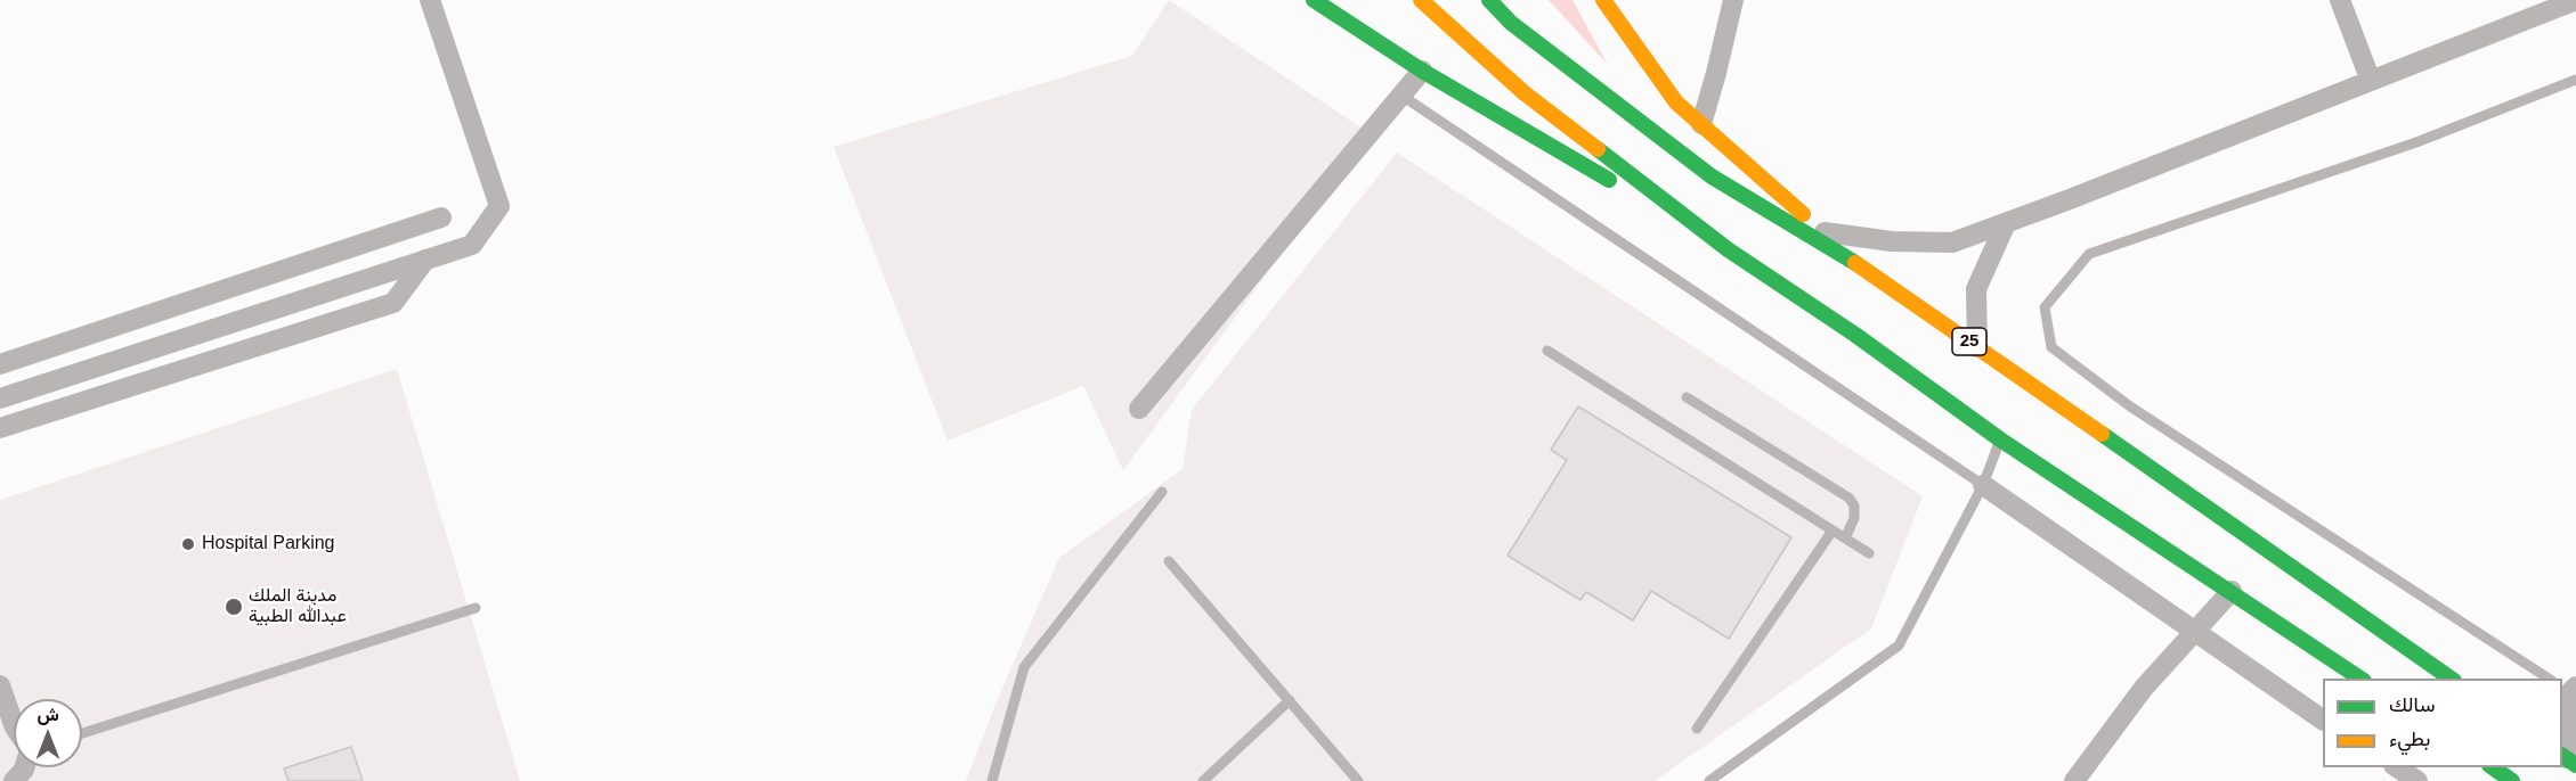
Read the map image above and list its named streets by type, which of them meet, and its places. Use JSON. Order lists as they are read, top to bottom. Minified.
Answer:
{"streets":{"main road":["25"]},"places":["Hospital Parking","مدينة الملك عبدالله الطبية"],"legend":["سالك","بطيء"],"north":"top"}
